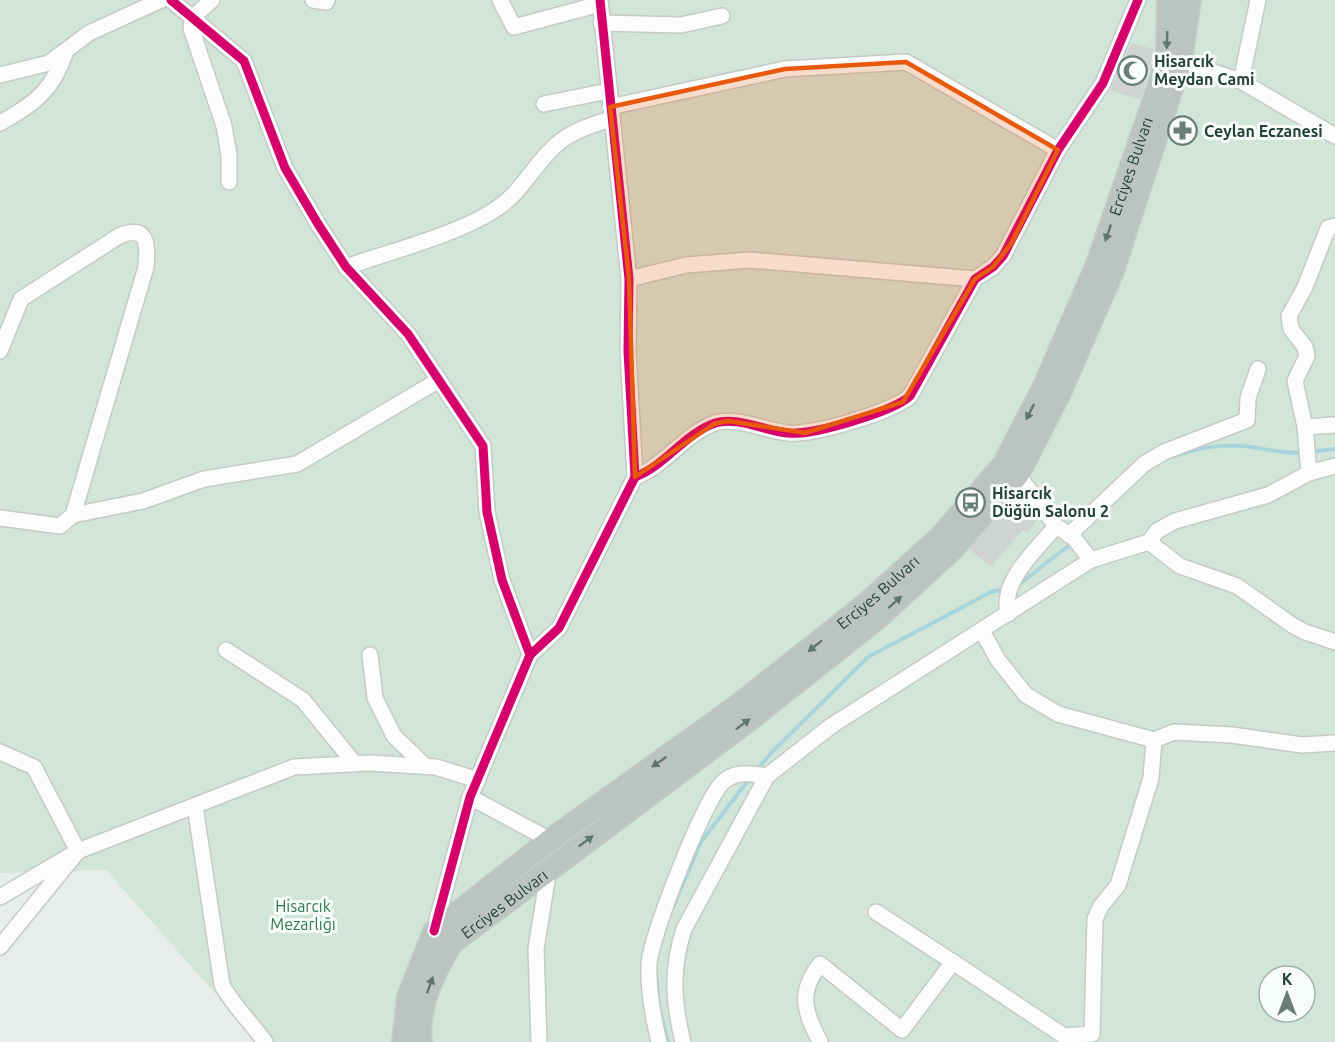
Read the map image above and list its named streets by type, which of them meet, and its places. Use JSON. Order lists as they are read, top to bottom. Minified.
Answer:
{"streets":{"highway":["Erciyes Bulvarı"]},"parks":["Hisarcık Mezarlığı"],"places":{"mosque":["Hisarcık Meydan Cami"],"pharmacy":["Ceylan Eczanesi"],"bus stop":["Hisarcık Düğün Salonu 2"]},"north":"top"}
